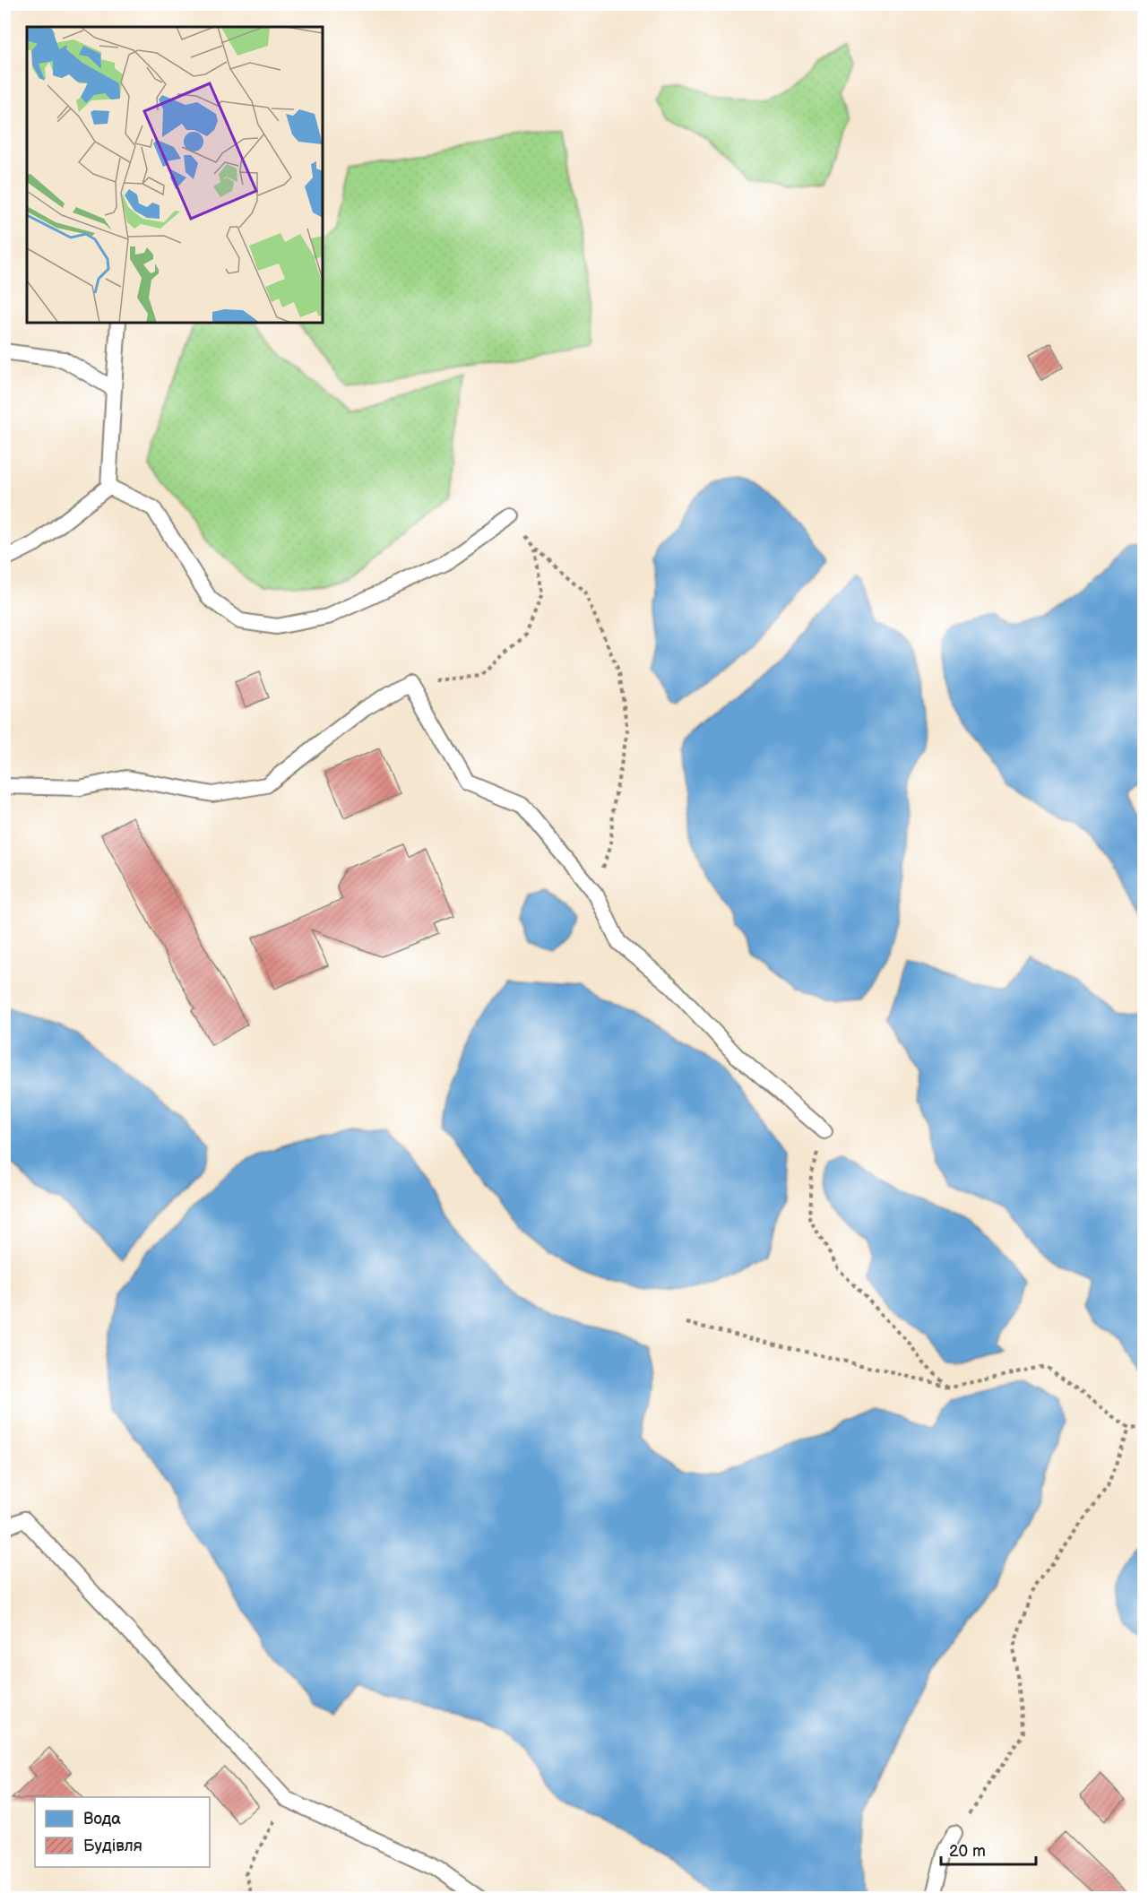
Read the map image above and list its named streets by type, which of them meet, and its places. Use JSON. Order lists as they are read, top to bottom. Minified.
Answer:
{"legend":["Вода","Будівля"],"scale_bar":"20 m"}
